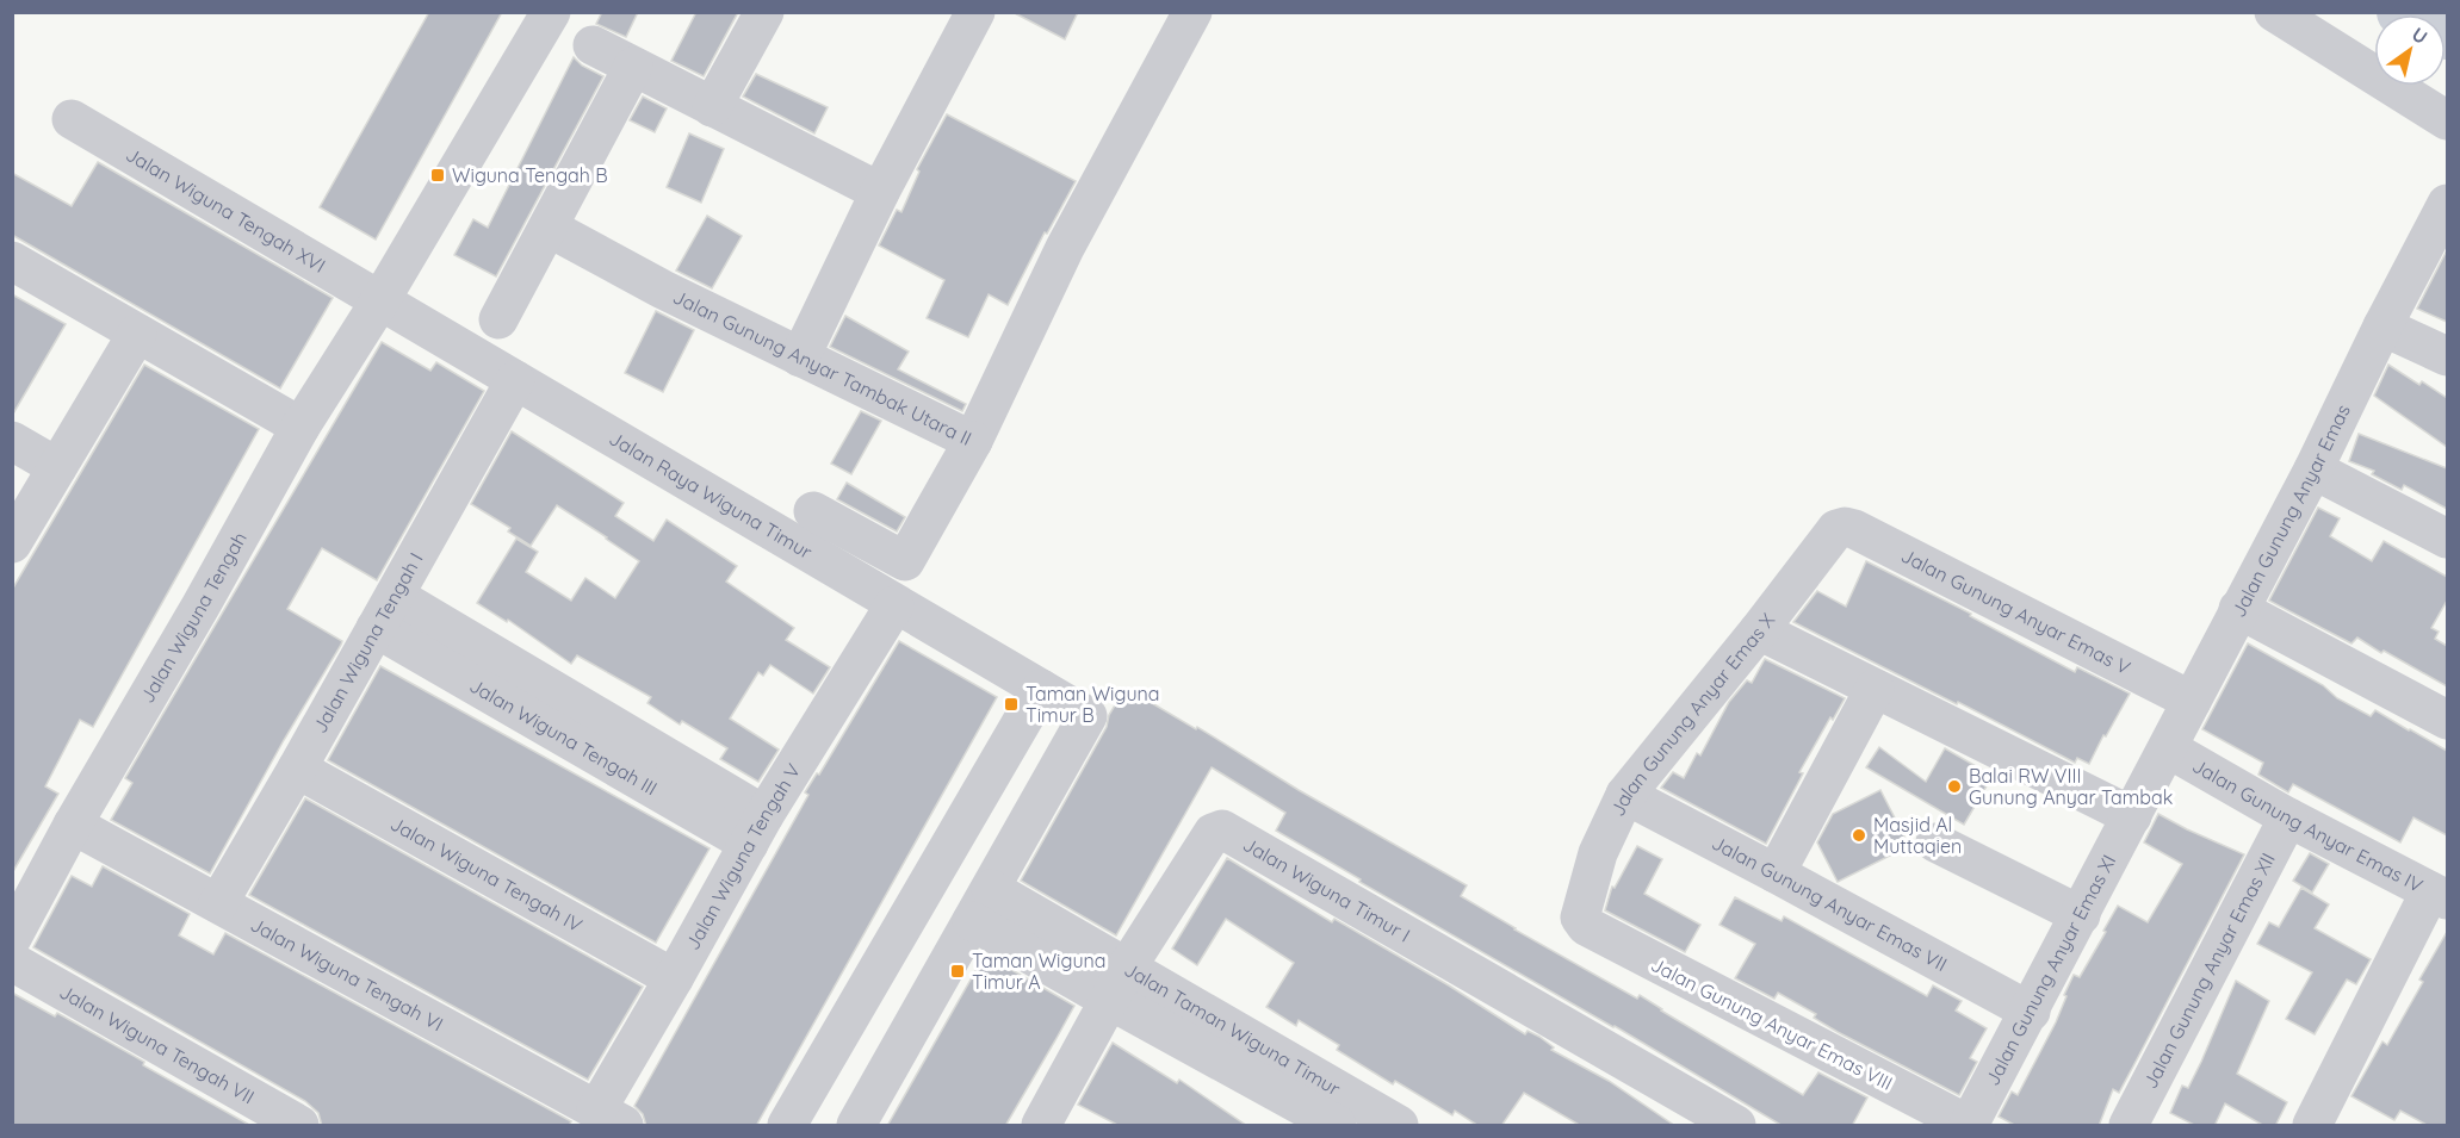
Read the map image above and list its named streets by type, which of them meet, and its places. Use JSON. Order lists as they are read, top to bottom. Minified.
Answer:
{"streets":{"street":["Jalan Wiguna Tengah XVI","Jalan Gunung Anyar Tambak Utara II","Jalan Raya Wiguna Timur","Jalan Gunung Anyar Emas","Jalan Gunung Anyar Emas V","Jalan Wiguna Tengah","Jalan Wiguna Tengah I","Jalan Gunung Anyar Emas X","Jalan Wiguna Tengah III","Jalan Gunung Anyar Emas IV","Jalan Wiguna Tengah V","Jalan Wiguna Tengah IV","Jalan Wiguna Timur I","Jalan Gunung Anyar Emas VII","Jalan Gunung Anyar Emas XI","Jalan Gunung Anyar Emas XII","Jalan Wiguna Tengah VI","Jalan Gunung Anyar Emas VIII","Jalan Taman Wiguna Timur","Jalan Wiguna Tengah VII"]},"crossings":[["Jalan Wiguna Tengah XVI","Jalan Raya Wiguna Timur"],["Jalan Wiguna Tengah XVI","Jalan Wiguna Tengah"],["Jalan Raya Wiguna Timur","Jalan Wiguna Tengah"],["Jalan Raya Wiguna Timur","Jalan Wiguna Tengah I"],["Jalan Raya Wiguna Timur","Jalan Wiguna Tengah V"],["Jalan Raya Wiguna Timur","Jalan Taman Wiguna Timur"],["Jalan Gunung Anyar Emas","Jalan Gunung Anyar Emas V"],["Jalan Gunung Anyar Emas","Jalan Gunung Anyar Emas IV"],["Jalan Gunung Anyar Emas","Jalan Gunung Anyar Emas XI"],["Jalan Gunung Anyar Emas V","Jalan Gunung Anyar Emas X"],["Jalan Wiguna Tengah","Jalan Wiguna Tengah VI"],["Jalan Wiguna Tengah I","Jalan Wiguna Tengah III"],["Jalan Wiguna Tengah I","Jalan Wiguna Tengah IV"],["Jalan Wiguna Tengah I","Jalan Wiguna Tengah VI"],["Jalan Gunung Anyar Emas X","Jalan Gunung Anyar Emas VII"],["Jalan Gunung Anyar Emas X","Jalan Gunung Anyar Emas VIII"],["Jalan Wiguna Tengah III","Jalan Wiguna Tengah V"],["Jalan Gunung Anyar Emas IV","Jalan Gunung Anyar Emas XII"],["Jalan Wiguna Tengah V","Jalan Wiguna Tengah IV"],["Jalan Wiguna Tengah V","Jalan Wiguna Tengah VI"],["Jalan Wiguna Timur I","Jalan Taman Wiguna Timur"],["Jalan Gunung Anyar Emas VII","Jalan Gunung Anyar Emas XI"],["Jalan Gunung Anyar Emas XI","Jalan Gunung Anyar Emas VIII"]],"places":{"transit":["Wiguna Tengah B","Taman Wiguna Timur B","Taman Wiguna Timur A"],"other":["Balai RW VIII Gunung Anyar Tambak","Masjid Al Muttaqien"]},"north":"top right"}
